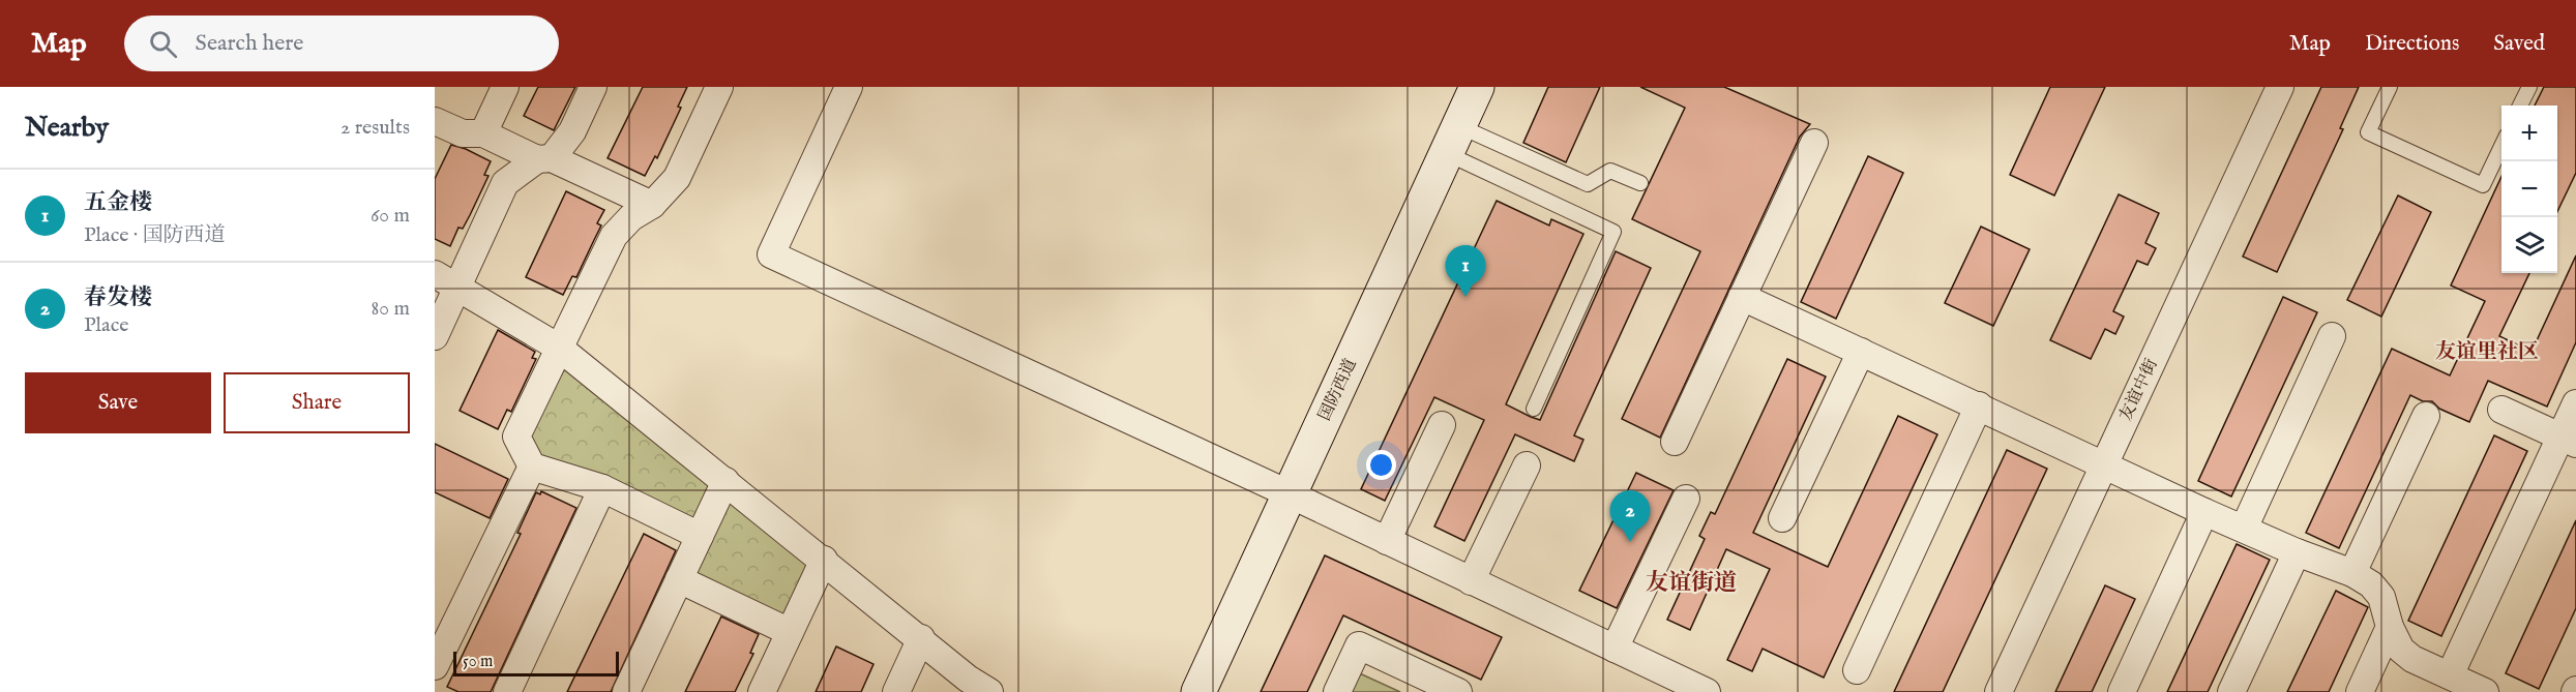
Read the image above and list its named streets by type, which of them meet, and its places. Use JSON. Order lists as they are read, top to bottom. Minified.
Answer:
{"streets":{"street":["国防西道","友谊中街"]},"districts":["友谊里社区","友谊街道"],"scale_bar":"50 m","page":{"header":"Map","search":"Search here","nav":["Map","Directions","Saved"],"heading":["Nearby","2 results"],"map_buttons":["+","−"],"list":[{"mark":"1","name":"五金楼","note":"Place · 国防西道","value":"60 m"},{"mark":"2","name":"春发楼","note":"Place","value":"80 m"}],"pins":["1","2"],"buttons":["Save","Share"],"scale":"50 m"}}
